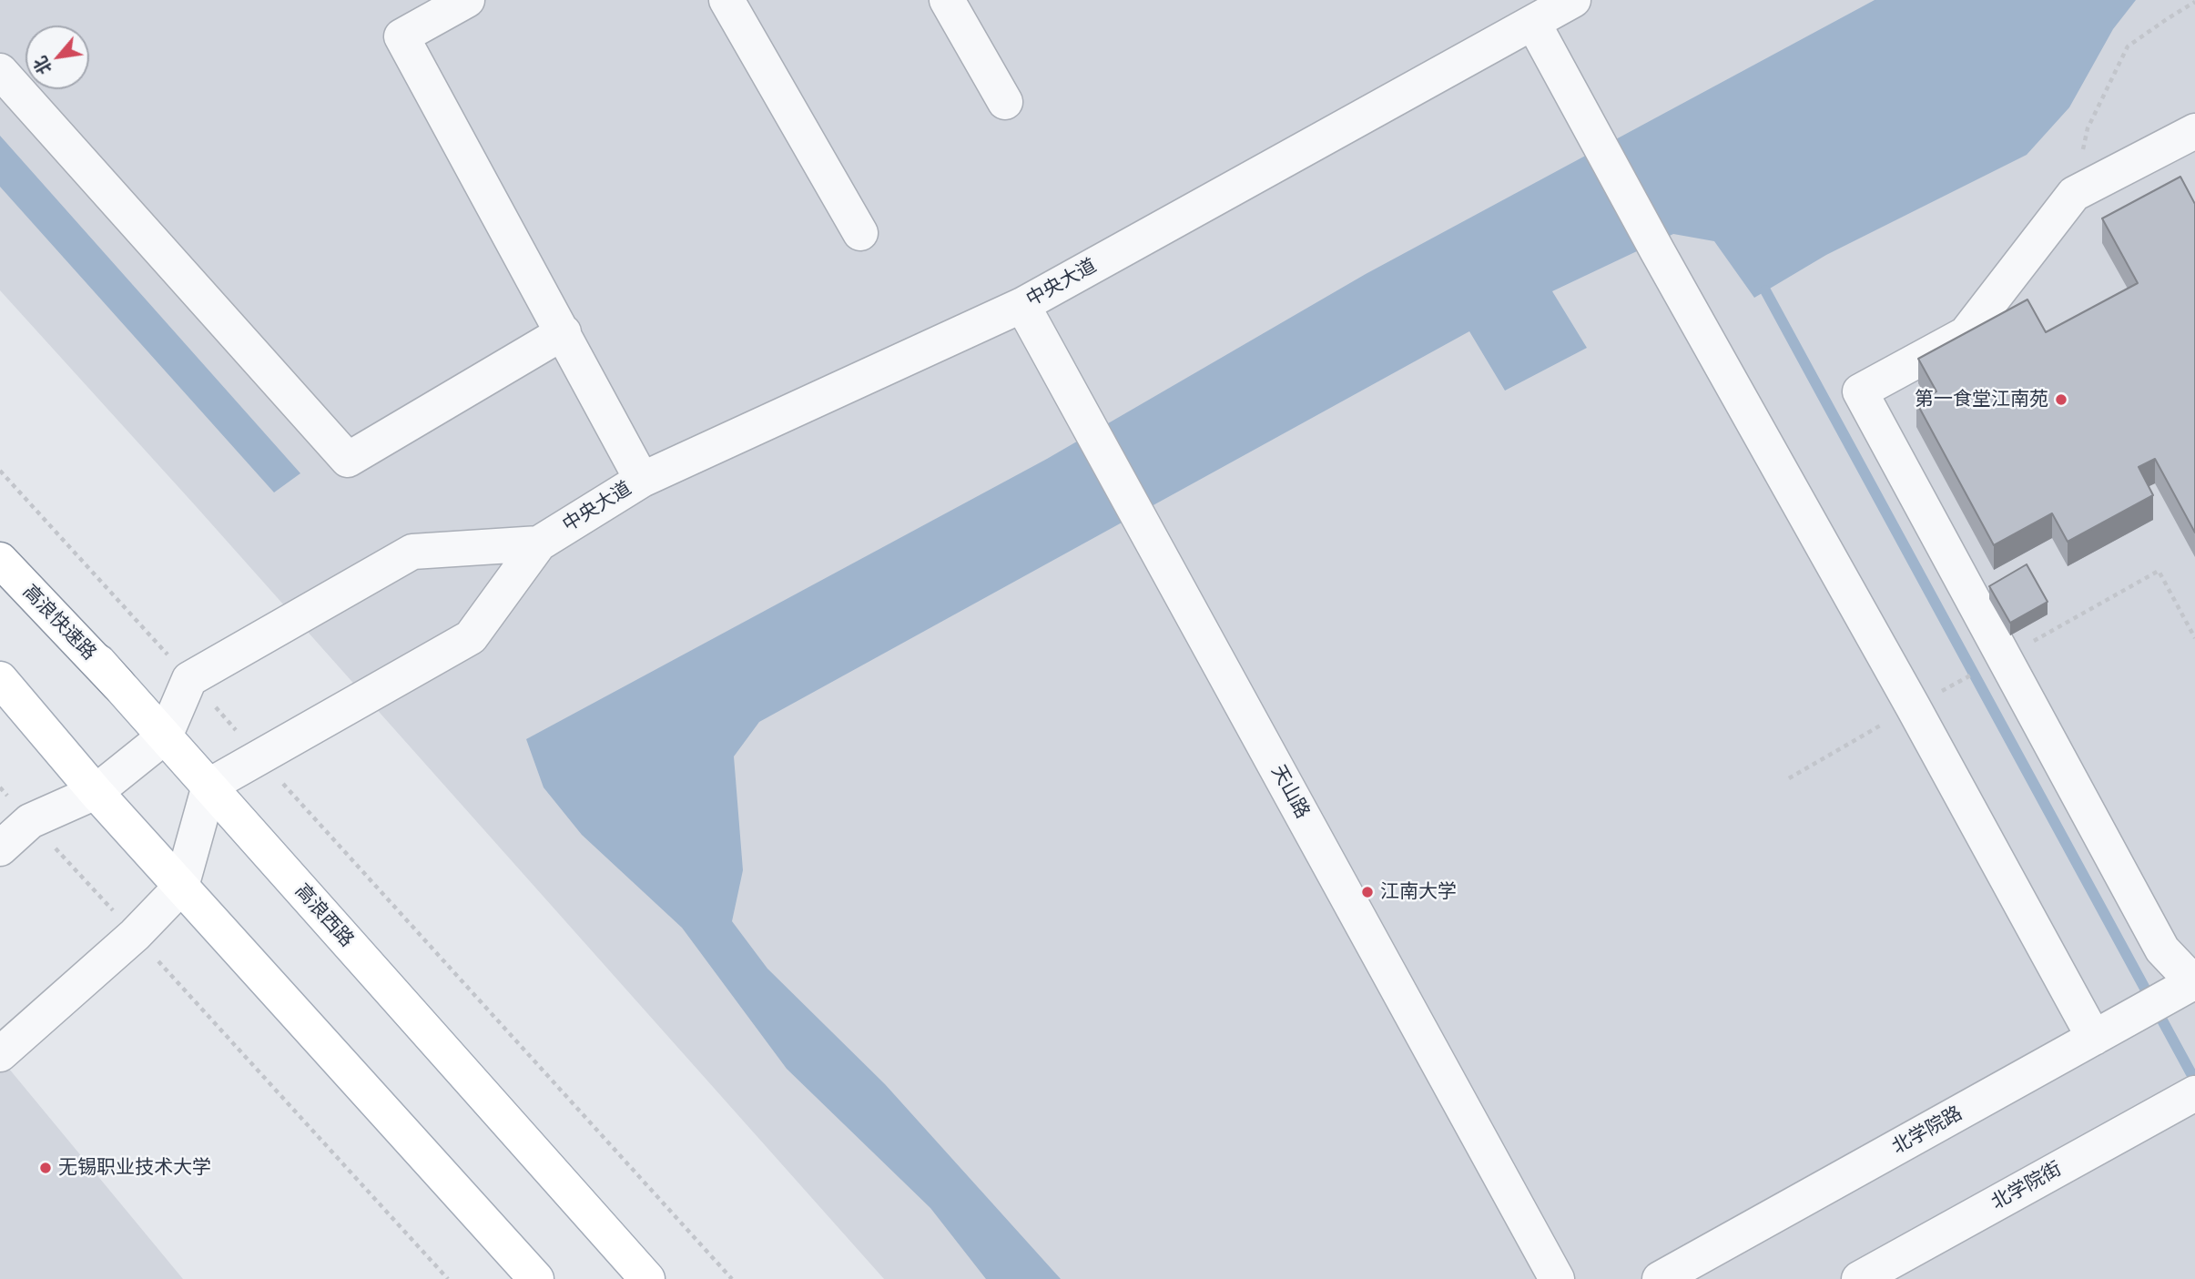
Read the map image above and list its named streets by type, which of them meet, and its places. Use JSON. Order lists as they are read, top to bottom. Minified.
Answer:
{"streets":{"main road":["高浪快速路","高浪西路"],"street":["中央大道","天山路","北学院路","北学院街"]},"crossings":[["中央大道","天山路"],["高浪快速路","高浪西路"]],"places":["第一食堂江南苑","江南大学","无锡职业技术大学"],"north":"bottom left"}
